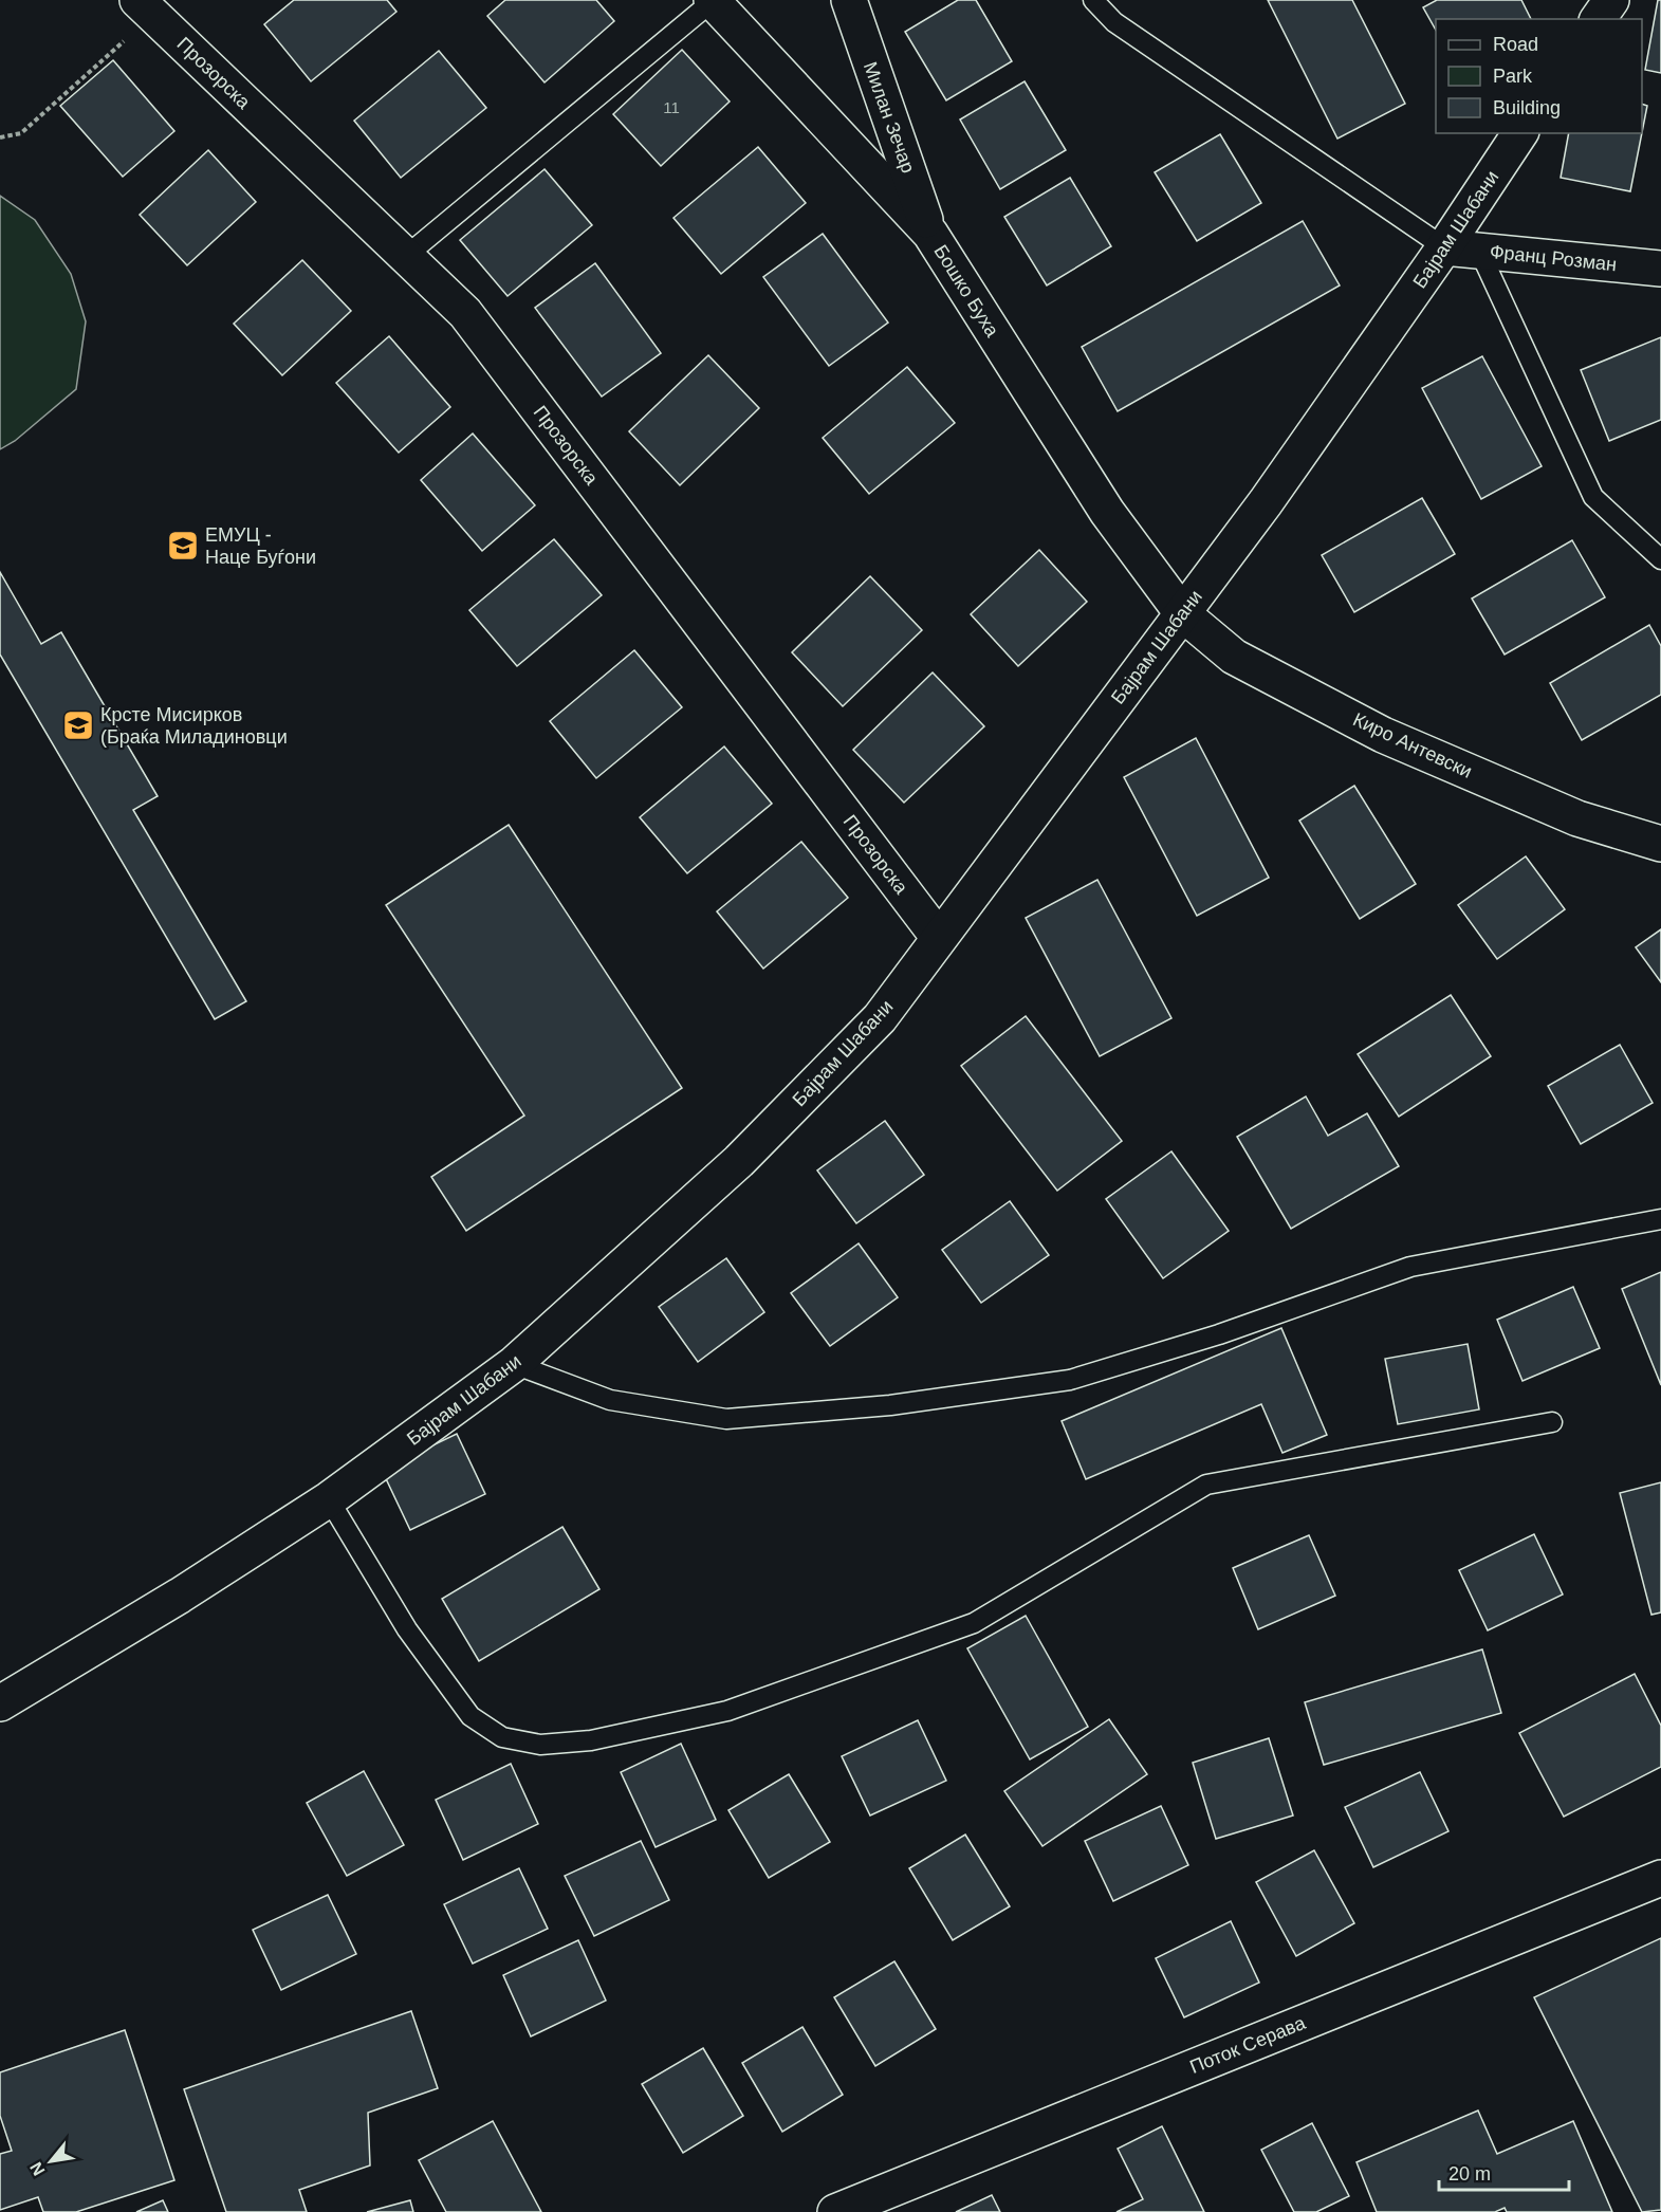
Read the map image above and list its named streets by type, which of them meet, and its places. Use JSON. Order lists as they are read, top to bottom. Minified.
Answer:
{"streets":{"street":["Прозорска","Милан Зечар","Бајрам Шабани","Франц Розман","Бошко Буха","Киро Антевски","Поток Серава"]},"crossings":[["Прозорска","Бајрам Шабани"],["Милан Зечар","Бошко Буха"],["Бајрам Шабани","Франц Розман"],["Бајрам Шабани","Бошко Буха"],["Бајрам Шабани","Киро Антевски"],["Бошко Буха","Киро Антевски"]],"places":{"school or university":["ЕМУЦ - Наце Буѓони","Крсте Мисирков (Браќа Миладиновци"]},"house_numbers":["11"],"legend":["Road","Park","Building"],"scale_bar":"20 m","north":"bottom left"}
